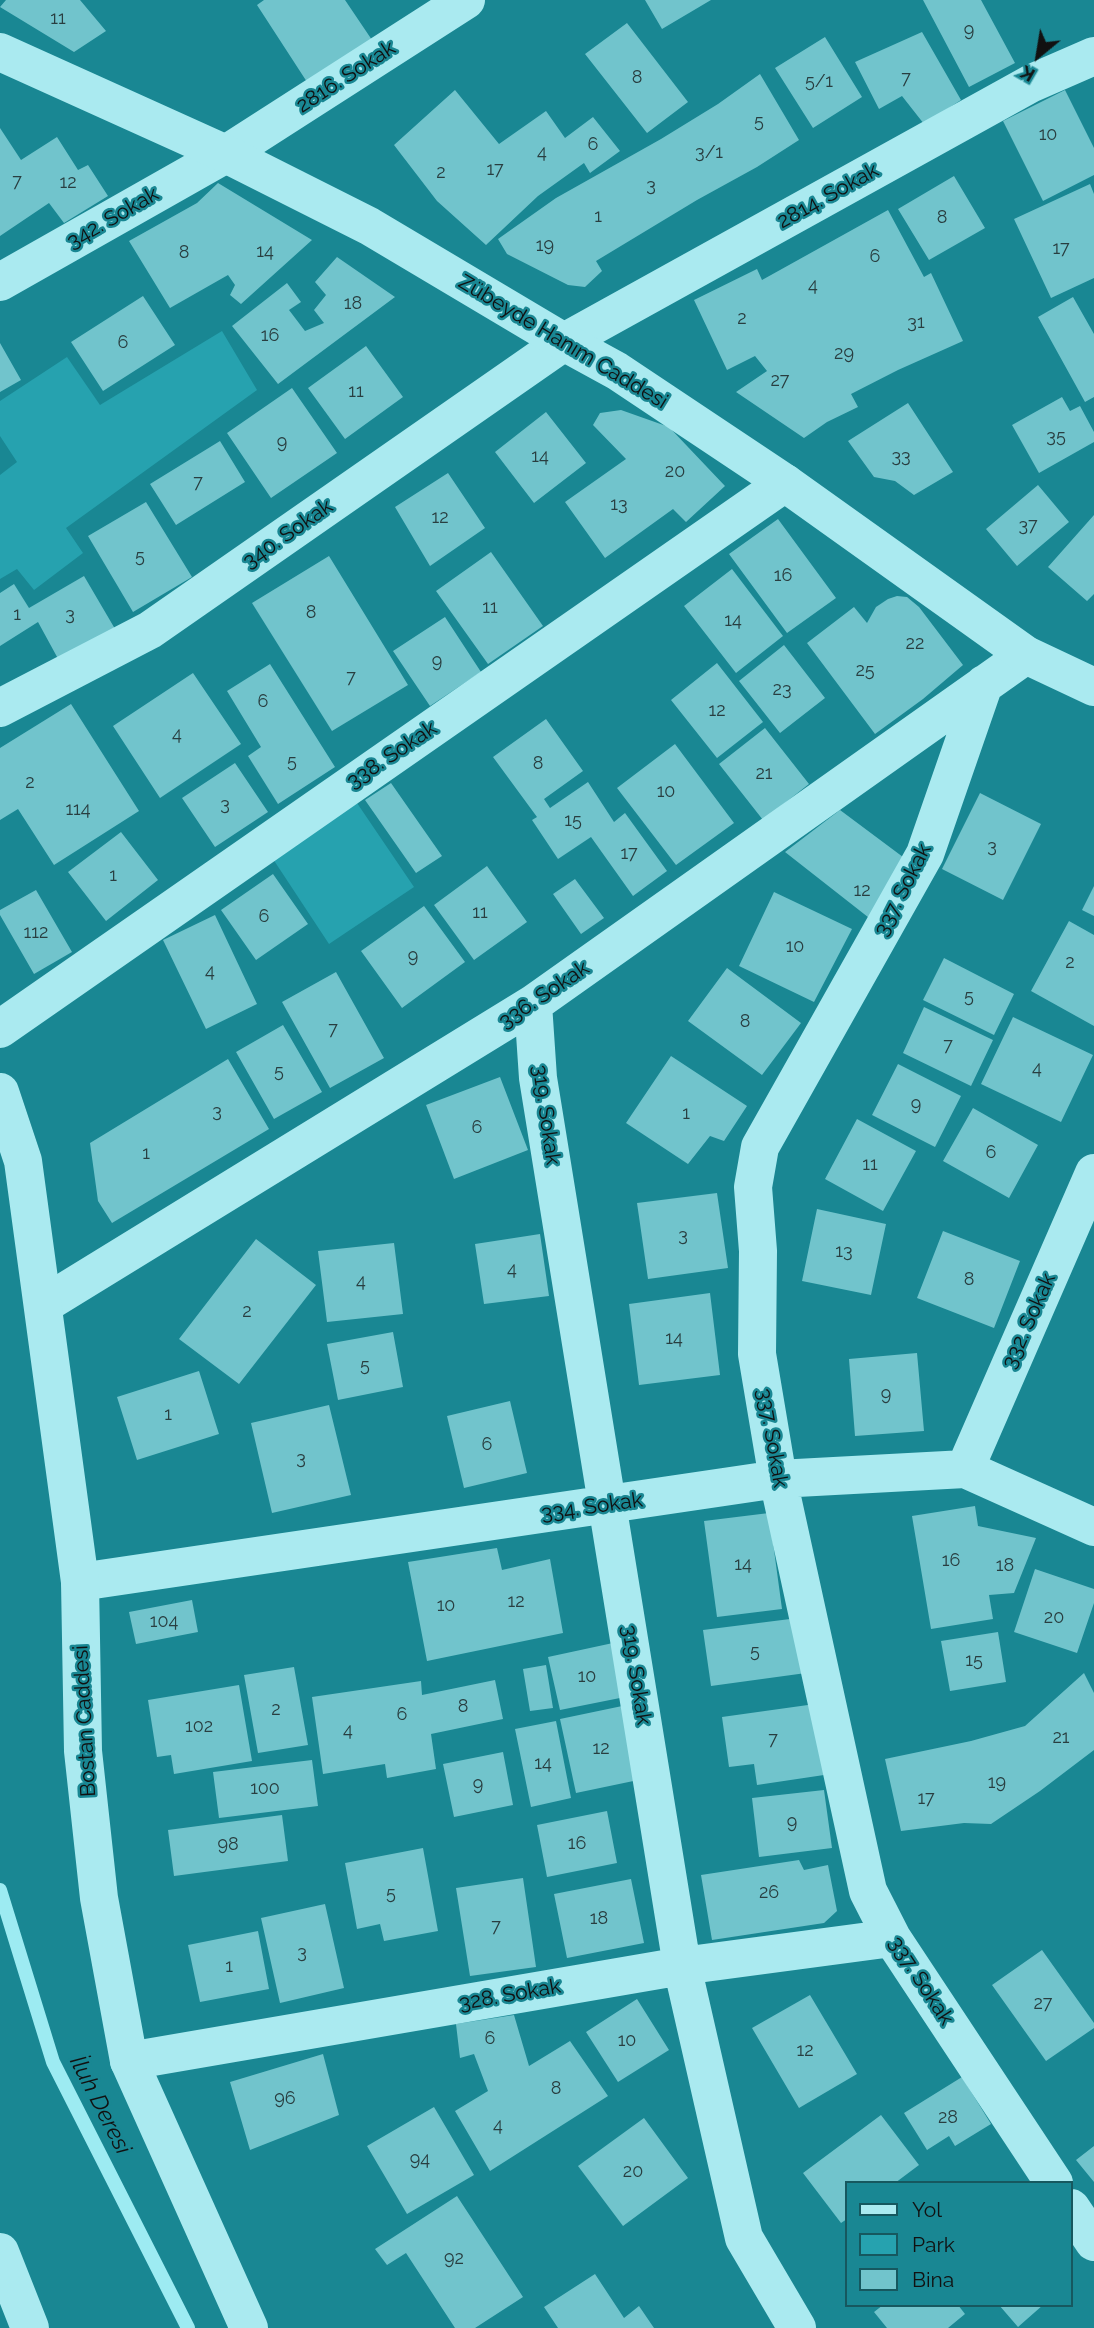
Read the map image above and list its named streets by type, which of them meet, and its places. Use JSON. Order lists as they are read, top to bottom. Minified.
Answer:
{"streets":{"street":["2816. Sokak","2814. Sokak","342. Sokak","Zübeyde Hanım Caddesi","340. Sokak","338. Sokak","337. Sokak","336. Sokak","319. Sokak","332. Sokak","334. Sokak","Bostan Caddesi","328. Sokak"]},"crossings":[["2816. Sokak","342. Sokak"],["2816. Sokak","Zübeyde Hanım Caddesi"],["2814. Sokak","Zübeyde Hanım Caddesi"],["2814. Sokak","340. Sokak"],["342. Sokak","Zübeyde Hanım Caddesi"],["Zübeyde Hanım Caddesi","340. Sokak"],["Zübeyde Hanım Caddesi","338. Sokak"],["Zübeyde Hanım Caddesi","336. Sokak"],["337. Sokak","336. Sokak"],["337. Sokak","334. Sokak"],["337. Sokak","328. Sokak"],["336. Sokak","319. Sokak"],["336. Sokak","Bostan Caddesi"],["319. Sokak","334. Sokak"],["319. Sokak","328. Sokak"],["332. Sokak","334. Sokak"],["334. Sokak","Bostan Caddesi"],["Bostan Caddesi","328. Sokak"]],"water":["İluh Deresi"],"house_numbers":["11","9","8","7","5/1","5","10","6","4","3/1","17","2","7","12","3","1","8","19","17","14","8","6","4","18","2","31","16","6","29","27","11","35","9","14","33","20","7","13","12","37","5","16","11","8","1","3","14","22","9","25","7","23","6","12","4","5","8","21","2","10","3","114","15","3","17","1","12","11","6","112","10","9","2","4","5","8","7","7","4","5","9","3","1","6","6","1","11","3","13","4","8","4","2","14","5","9","1","6","3","16","14","18","12","10","20","104","5","15","10","8","2","6","102","4","21","7","12","14","19","9","100","17","9","16","98","26","5","18","7","3","1","27","6","10","12","8","96","28","4","94","20","92"],"legend":["Yol","Park","Bina"],"north":"bottom left"}
